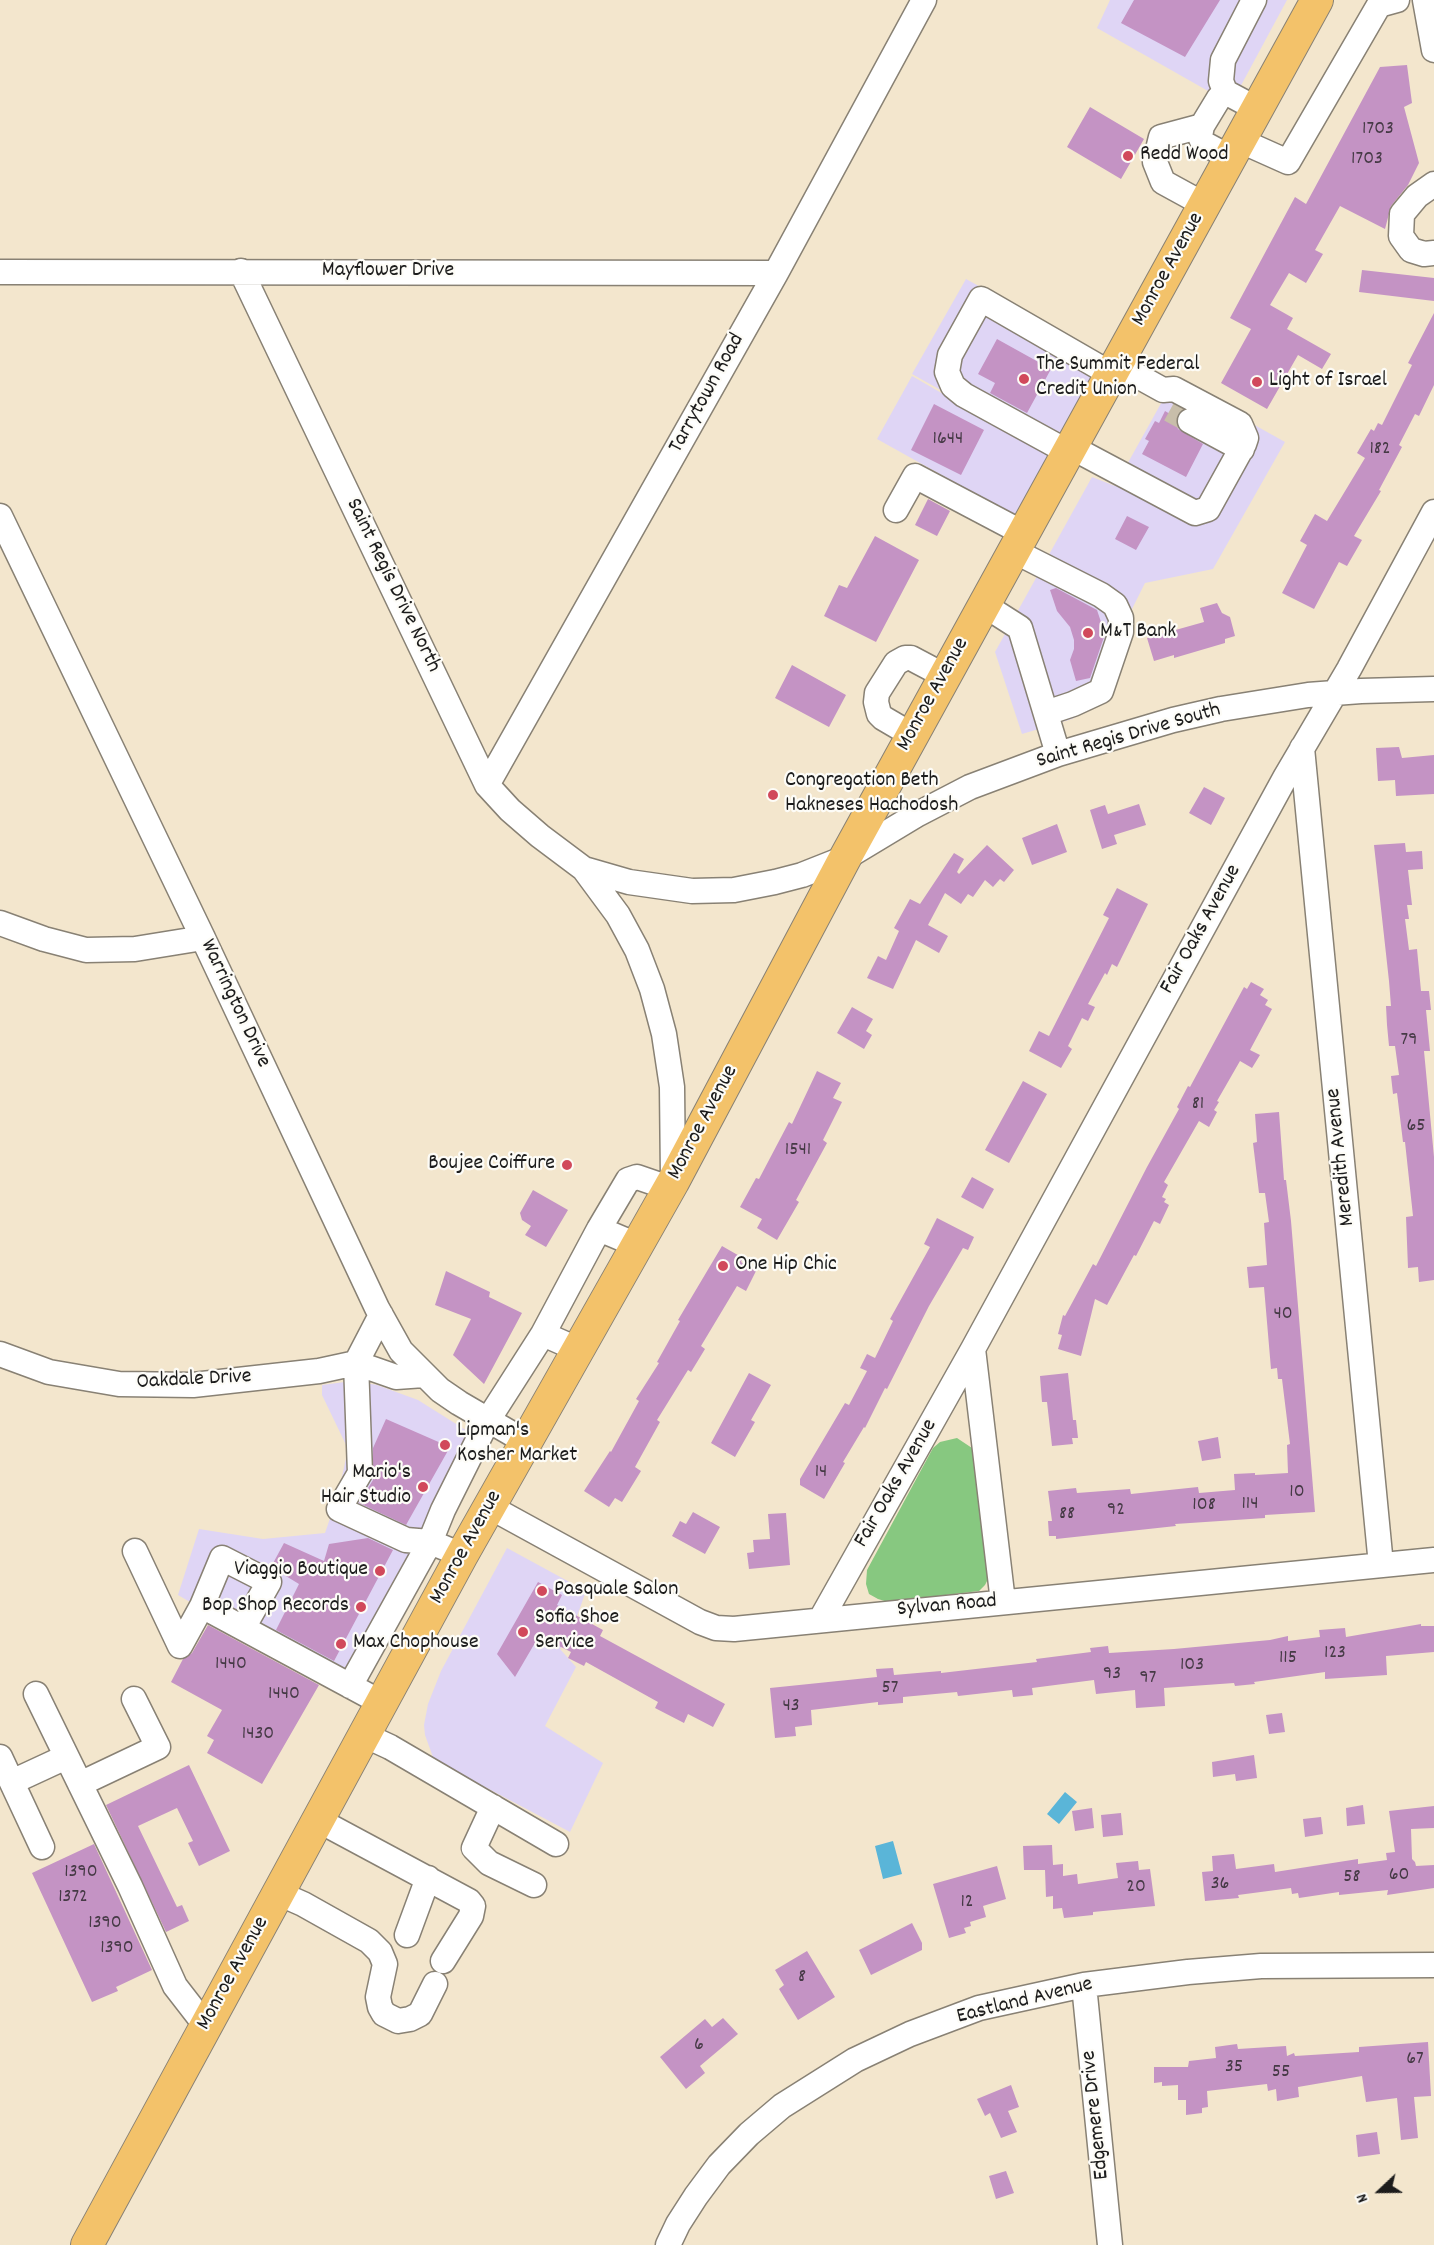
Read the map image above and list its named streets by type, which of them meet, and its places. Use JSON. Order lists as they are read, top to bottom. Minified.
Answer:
{"streets":{"main road":["Monroe Avenue"],"street":["Mayflower Drive","Tarrytown Road","Saint Regis Drive North","Saint Regis Drive South","Fair Oaks Avenue","Warrington Drive","Meredith Avenue","Oakdale Drive","Sylvan Road","Eastland Avenue","Edgemere Drive"]},"crossings":[["Monroe Avenue","Saint Regis Drive North"],["Monroe Avenue","Saint Regis Drive South"],["Monroe Avenue","Warrington Drive"],["Monroe Avenue","Sylvan Road"],["Mayflower Drive","Tarrytown Road"],["Mayflower Drive","Saint Regis Drive North"],["Tarrytown Road","Saint Regis Drive North"],["Saint Regis Drive North","Saint Regis Drive South"],["Saint Regis Drive South","Fair Oaks Avenue"],["Fair Oaks Avenue","Meredith Avenue"],["Fair Oaks Avenue","Sylvan Road"],["Meredith Avenue","Sylvan Road"],["Eastland Avenue","Edgemere Drive"]],"places":["Redd Wood","The Summit Federal Credit Union","Light of Israel","M&T Bank","Congregation Beth Hakneses Hachodosh","Boujee Coiffure","One Hip Chic","Lipman's Kosher Market","Mario's Hair Studio","Viaggio Boutique","Pasquale Salon","Bop Shop Records","Sofia Shoe Service","Max Chophouse"],"house_numbers":["1703","1703","1644","182","79","81","65","1541","40","14","10","114","108","92","88","123","115","1440","103","93","97","57","1440","43","1430","1390","60","58","36","20","1372","12","1390","1390","8","6","67","35","55"],"north":"left"}
